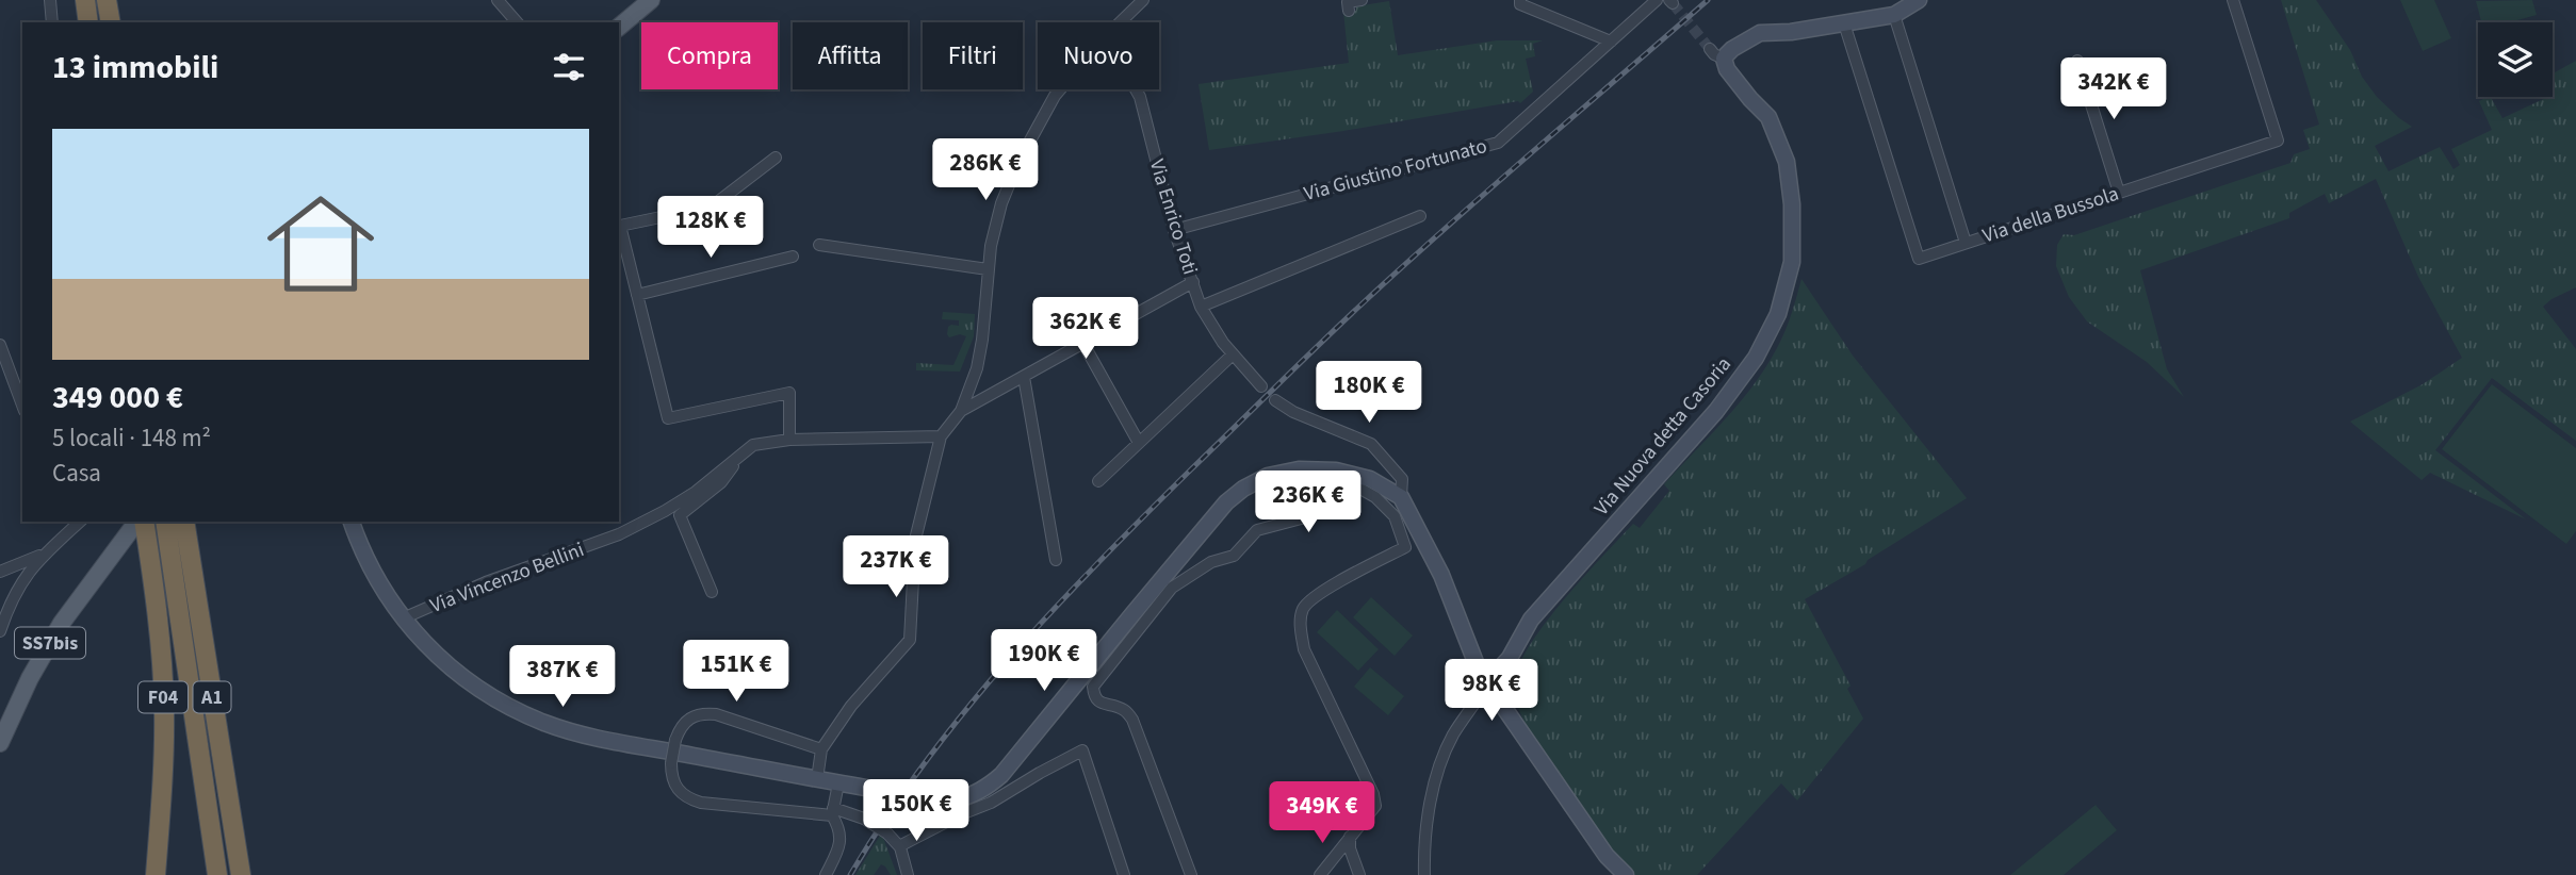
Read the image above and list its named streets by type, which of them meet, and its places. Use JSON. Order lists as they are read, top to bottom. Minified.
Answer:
{"streets":{"highway":["F04","A1"],"main road":["SS7bis"],"street":["Via Giustino Fortunato","Via della Bussola","Via Enrico Toti","Via Nuova detta Casoria","Via Vincenzo Bellini"]},"crossings":[["Via Giustino Fortunato","Via Enrico Toti"]],"page":{"chip":["Compra","Affitta","Filtri","Nuovo"],"heading":"13 immobili","price":["342K €","286K €","128K €","362K €","180K €","236K €","237K €","190K €","151K €","387K €","98K €","150K €","349K €"],"list":[{"name":"349 000 €","note":"5 locali · 148 m² · Casa"}]}}
